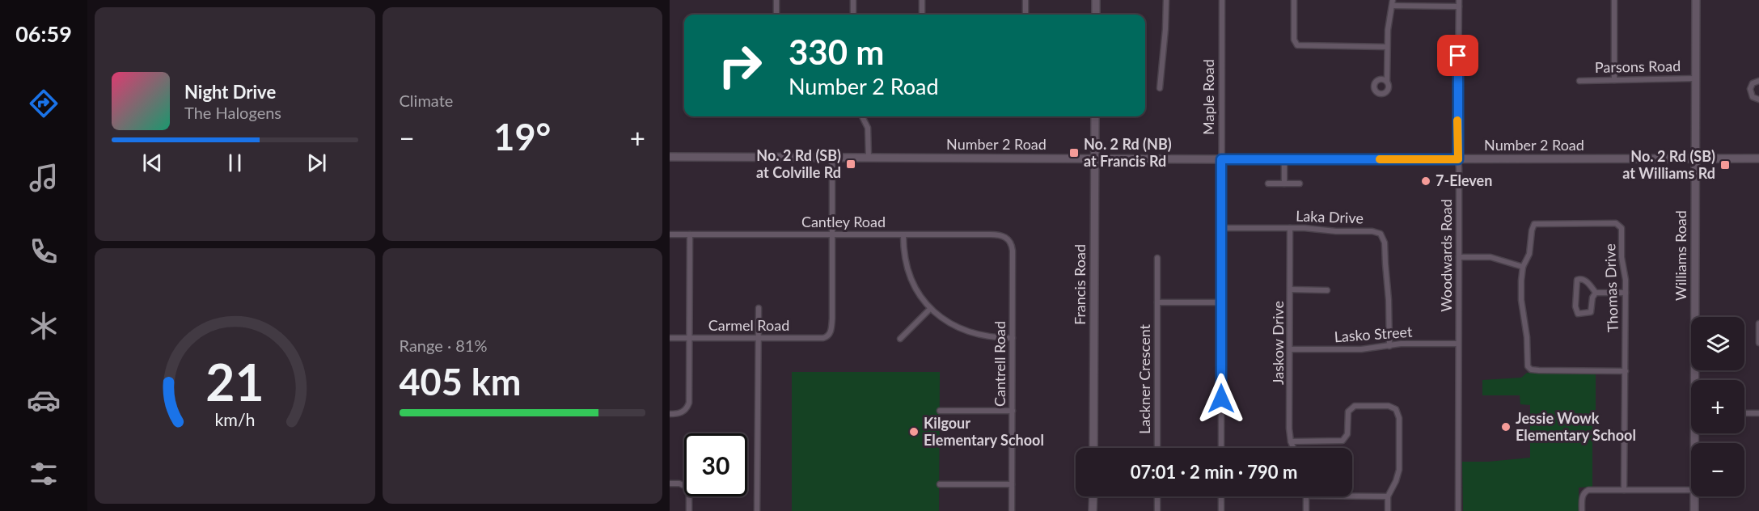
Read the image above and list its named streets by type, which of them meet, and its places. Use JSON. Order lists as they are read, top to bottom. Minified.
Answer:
{"streets":{"main road":["Number 2 Road","Williams Road","Francis Road"],"street":["Parsons Road","Maple Road","Laka Drive","Cantley Road","Woodwards Road","Thomas Drive","Carmel Road","Lasko Street","Jaskow Drive","Cantrell Road","Lackner Crescent"]},"crossings":[["Parsons Road","Williams Road"],["Maple Road","Number 2 Road"],["Maple Road","Laka Drive"],["Maple Road","Lackner Crescent"],["Number 2 Road","Woodwards Road"],["Number 2 Road","Williams Road"],["Number 2 Road","Francis Road"],["Laka Drive","Lasko Street"],["Laka Drive","Jaskow Drive"],["Cantley Road","Carmel Road"],["Cantley Road","Cantrell Road"],["Woodwards Road","Lasko Street"],["Lasko Street","Jaskow Drive"]],"places":{"transit":["No. 2 Rd (NB) at Francis Rd","No. 2 Rd (SB) at Colville Rd","No. 2 Rd (SB) at Williams Rd"],"other":["7-Eleven","Jessie Wowk Elementary School","Kilgour Elementary School"]},"page":{"tabs":"06:59","tile":["Climate",["Range · 81%","405 km"]],"turn":["330 m","Number 2 Road"],"song":["Night Drive","The Halogens"],"heat":["−","19°","+"],"map_buttons":["+","−"],"limit":"30","trip":"07:01 · 2 min · 790 m","gauge":["21","km/h"]}}
